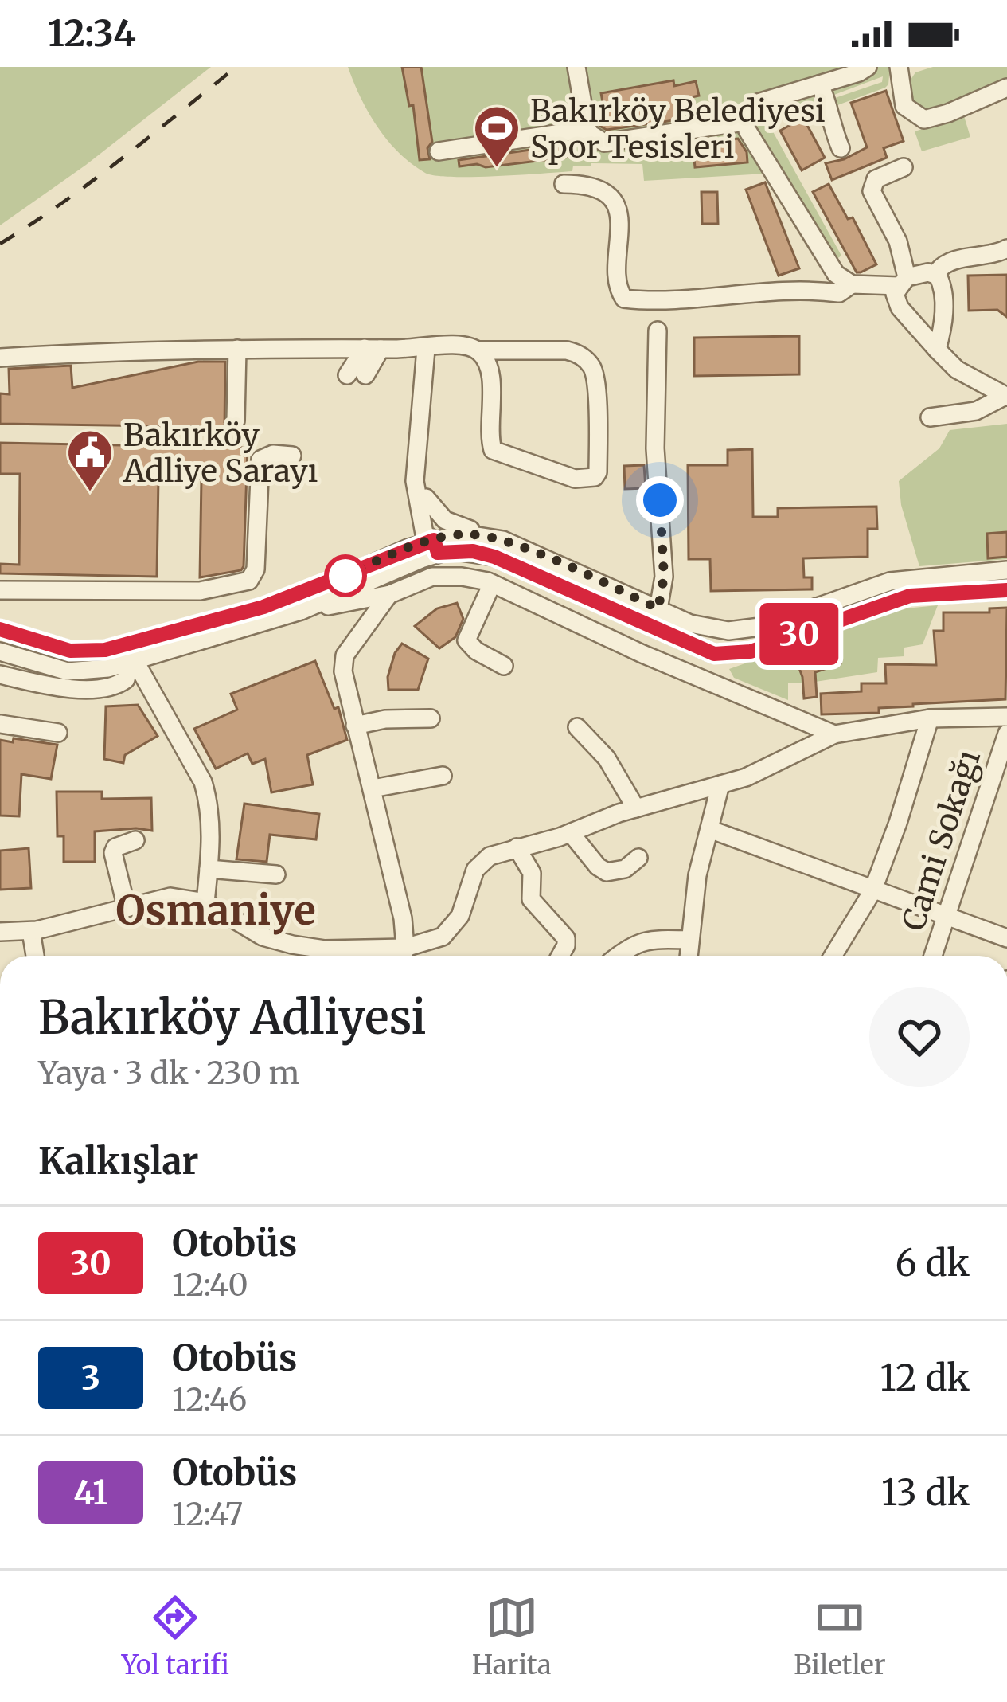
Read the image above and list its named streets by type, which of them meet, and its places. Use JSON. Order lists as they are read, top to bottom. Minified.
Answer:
{"streets":{"street":["Cami Sokağı"]},"districts":["Osmaniye"],"places":{"sports":["Bakırköy Belediyesi Spor Tesisleri"],"public building":["Bakırköy Adliye Sarayı"]},"lines":["bus line 30"],"page":{"status":"12:34","on_map":"30","heading":[["Bakırköy Adliyesi","Yaya · 3 dk · 230 m"],"Kalkışlar"],"list":[{"mark":"30","name":"Otobüs","note":"12:40","value":"6 dk"},{"mark":"3","name":"Otobüs","note":"12:46","value":"12 dk"},{"mark":"41","name":"Otobüs","note":"12:47","value":"13 dk"}],"tabs":["Yol tarifi","Harita","Biletler"]}}
